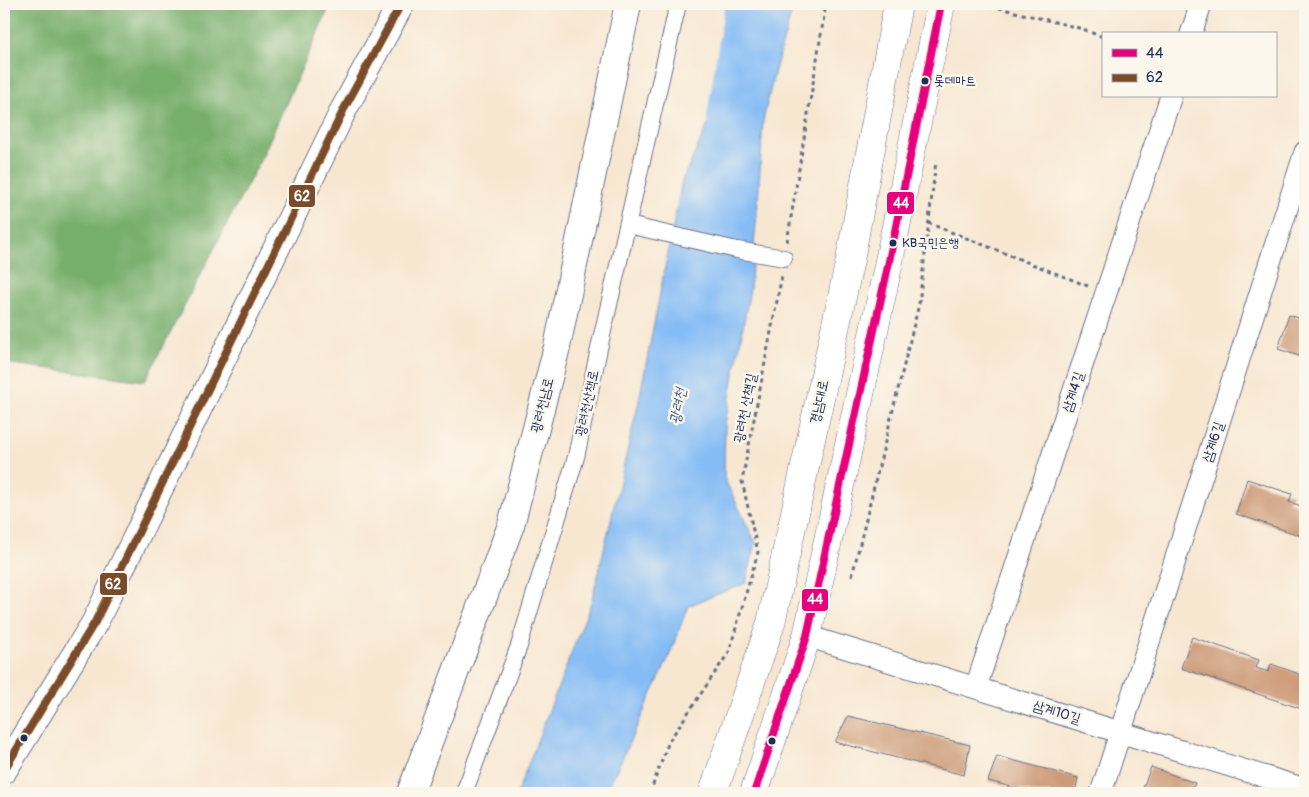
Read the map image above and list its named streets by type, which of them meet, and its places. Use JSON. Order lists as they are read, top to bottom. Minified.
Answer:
{"streets":{"highway":["경남대로"],"street":["삼계4길","광려천산책로","광려천남로","삼계6길","삼계10길"],"path":["광려천 산책길"]},"crossings":[["삼계4길","삼계10길"],["삼계6길","삼계10길"]],"water":["광려천"],"places":["롯데마트","KB국민은행"],"lines":["transit line 44","transit line 62"],"legend":["44","62"]}
